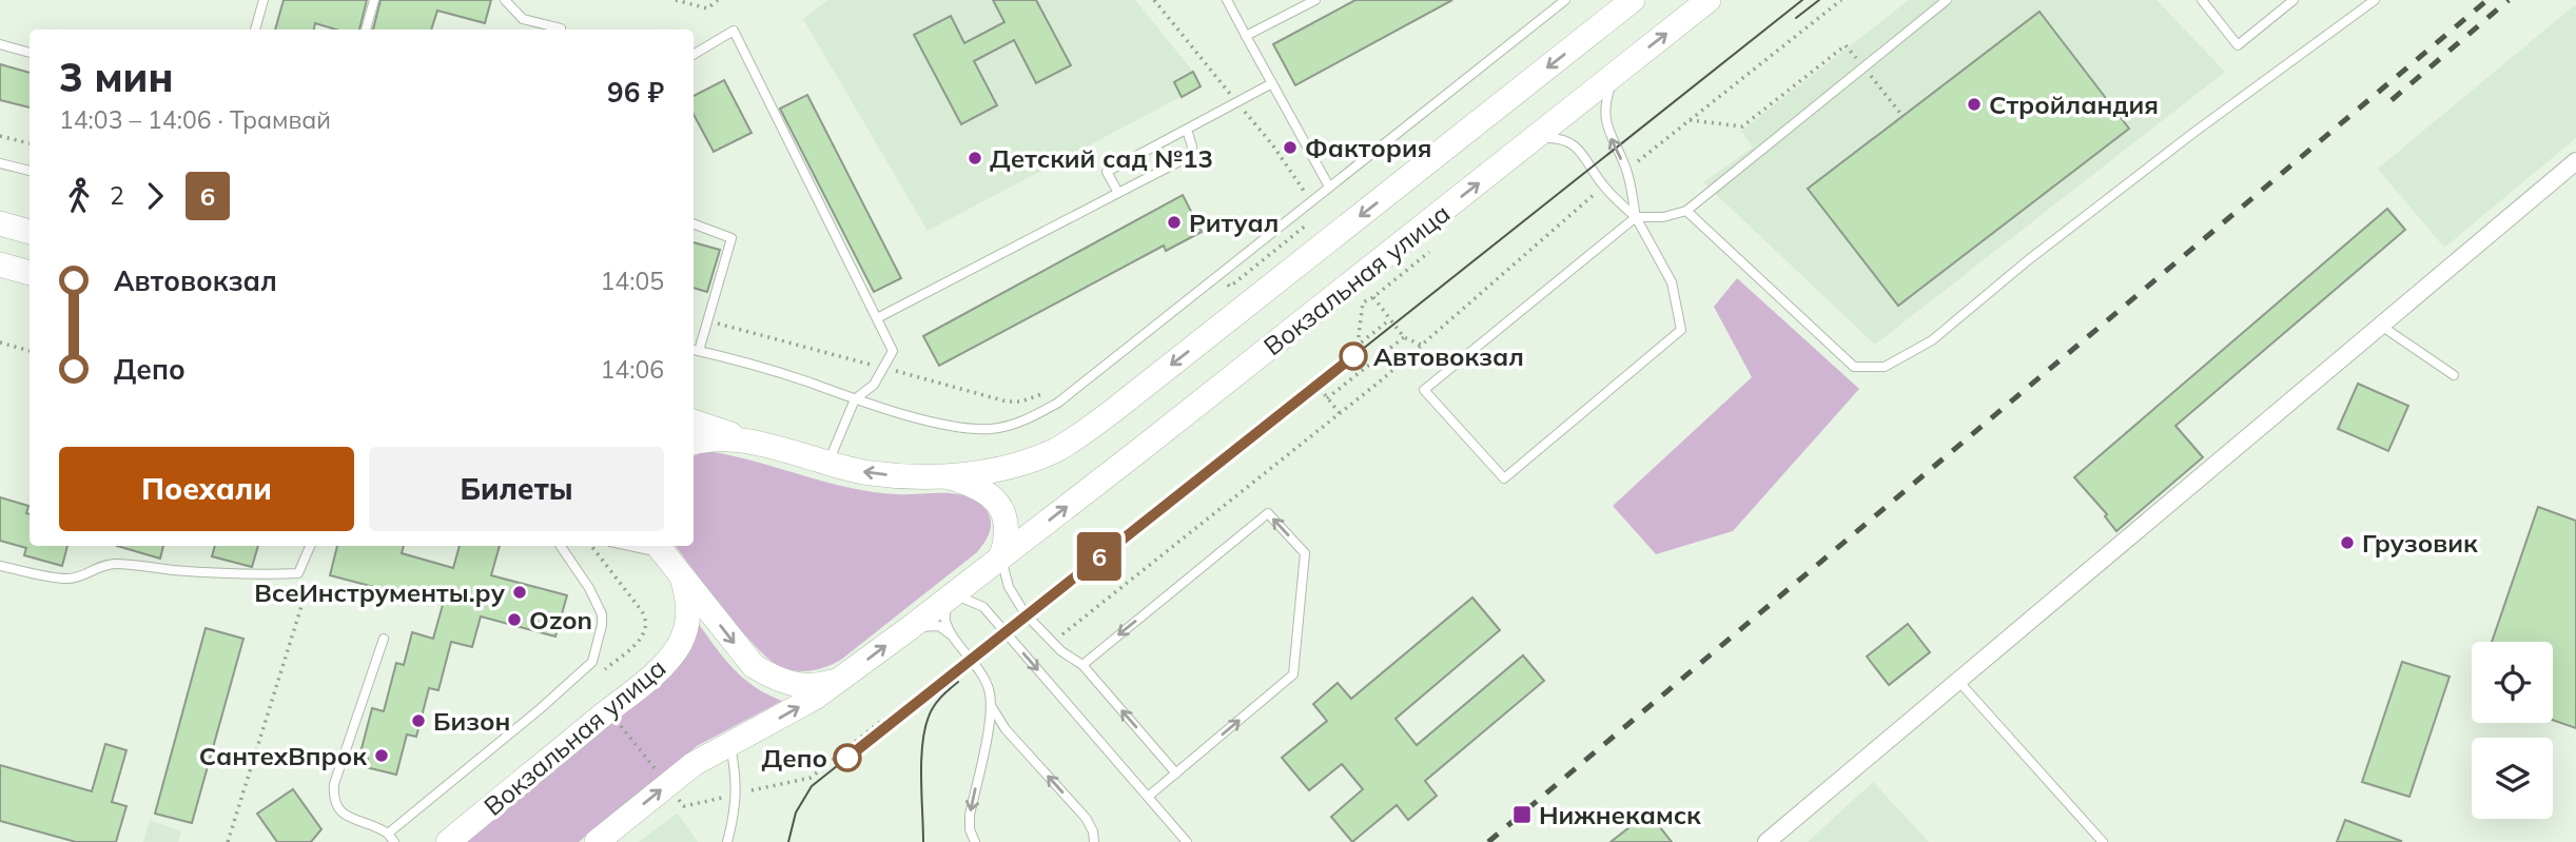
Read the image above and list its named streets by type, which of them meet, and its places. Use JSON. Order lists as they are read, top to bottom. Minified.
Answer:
{"streets":{"main road":["Вокзальная улица"]},"places":{"other":["Стройландия","Фактория","Детский сад №13","Ритуал","Автовокзал","Грузовик","ВсеИнструменты.ру","Ozon","Бизон","СантехВпрок","Депо"],"transit":["Нижнекамск"]},"lines":["tram line 6"],"page":{"on_map":"6","heading":["3 мин","14:03 – 14:06 · Трамвай","96 ₽"],"legs":["2","6"],"list":[{"name":"Автовокзал","value":"14:05"},{"name":"Депо","value":"14:06"}],"buttons":["Поехали","Билеты"]}}
